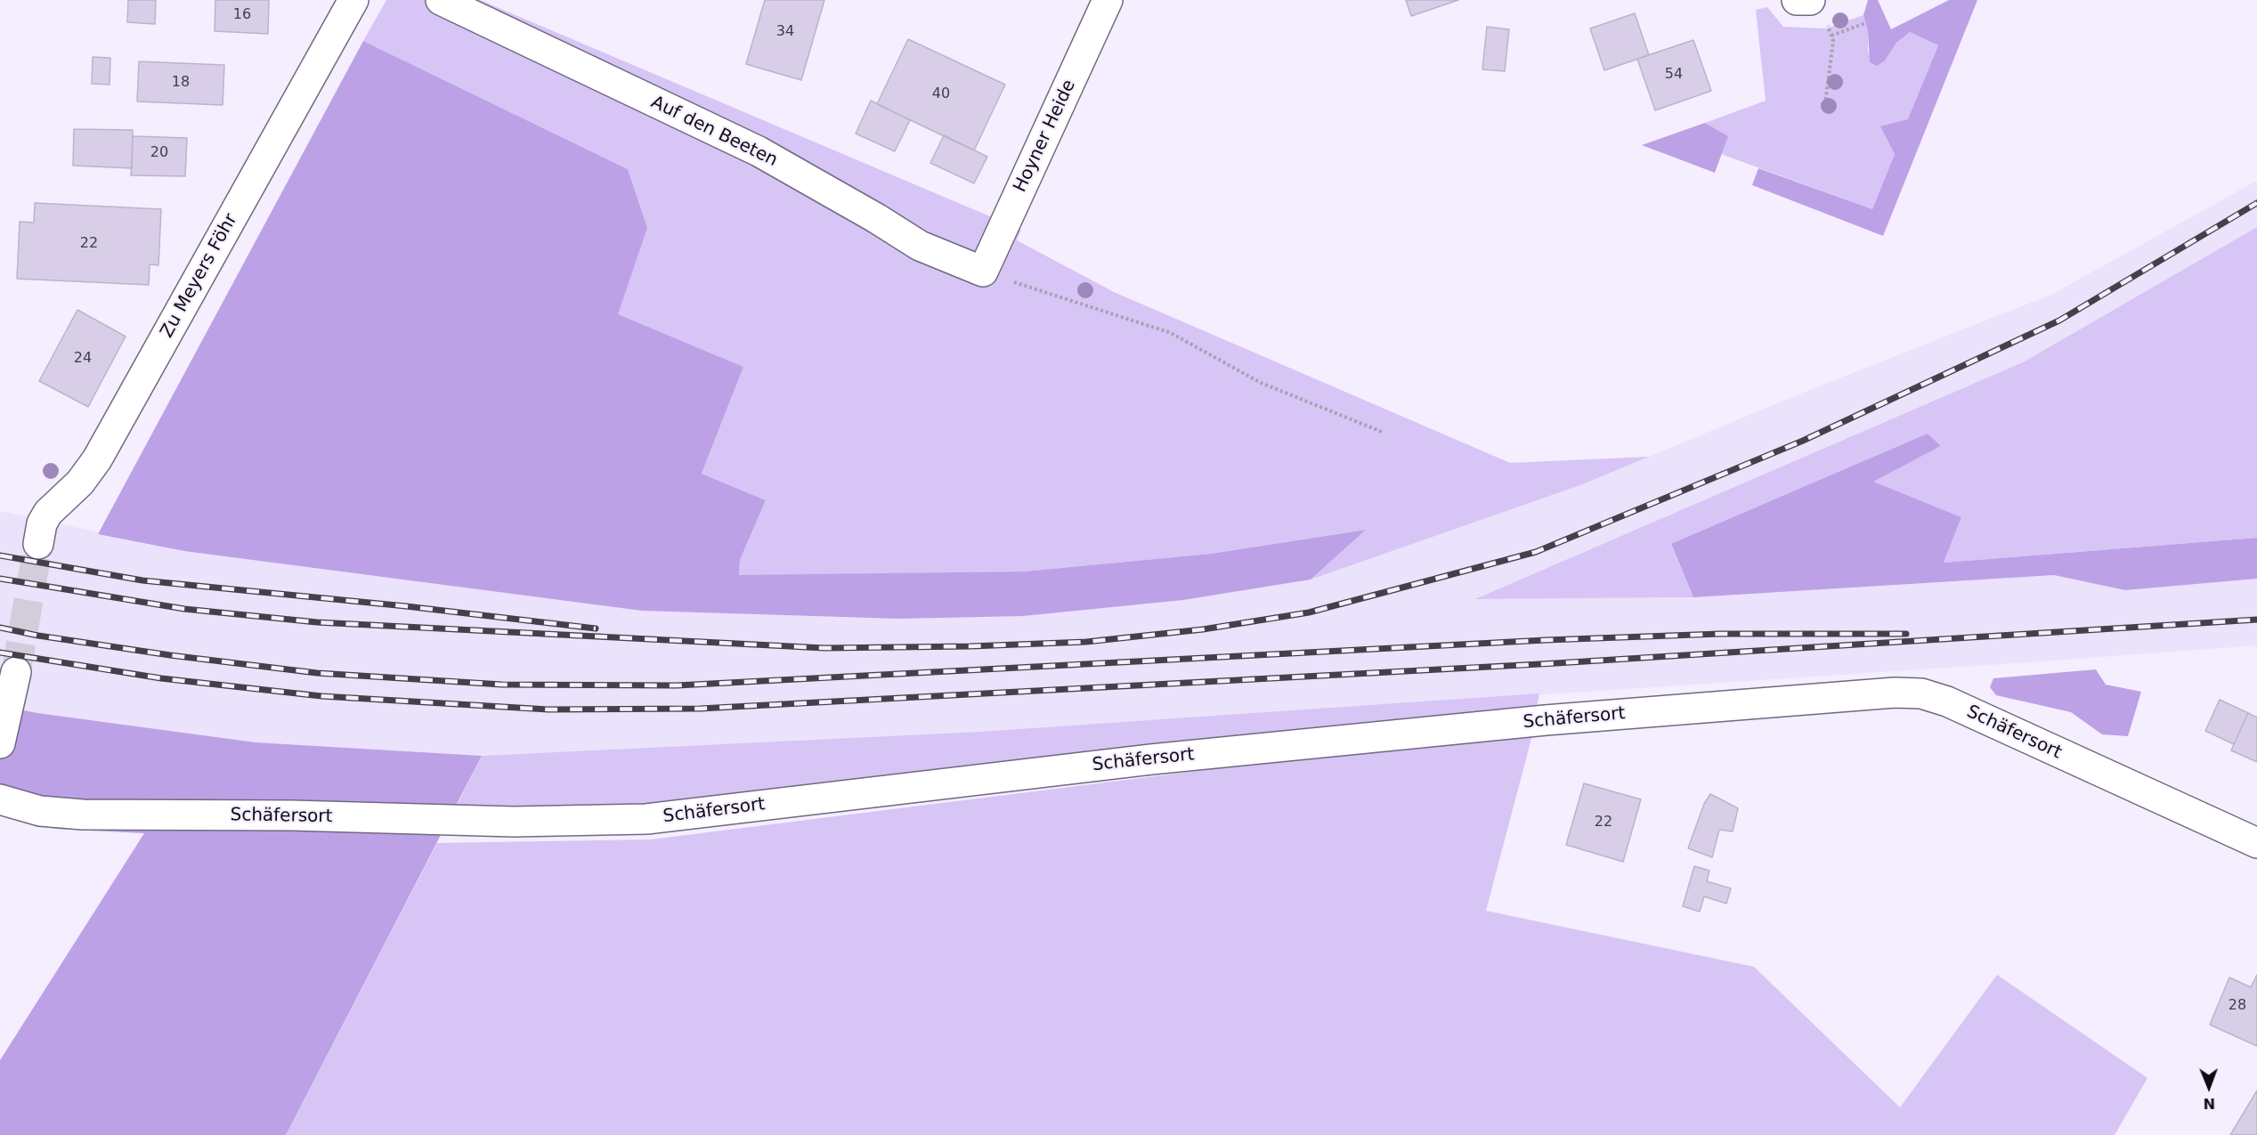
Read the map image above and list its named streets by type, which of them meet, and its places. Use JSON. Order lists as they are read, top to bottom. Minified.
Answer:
{"streets":{"street":["Auf den Beeten","Hoyner Heide","Zu Meyers Föhr","Schäfersort"]},"crossings":[["Auf den Beeten","Hoyner Heide"]],"house_numbers":["16","34","54","18","40","20","22","24","22","28"],"north":"bottom"}
